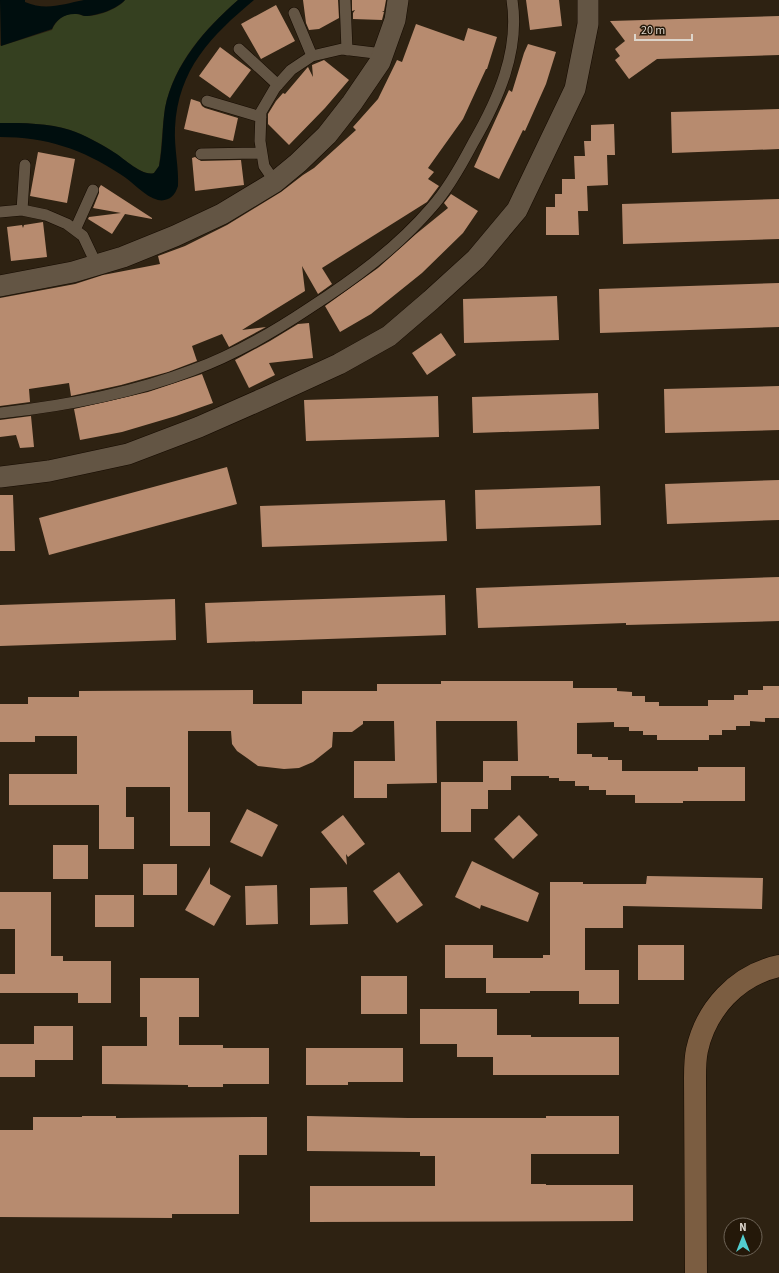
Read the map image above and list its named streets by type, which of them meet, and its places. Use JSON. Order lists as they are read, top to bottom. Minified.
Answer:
{"scale_bar":"20 m","north":"top"}
